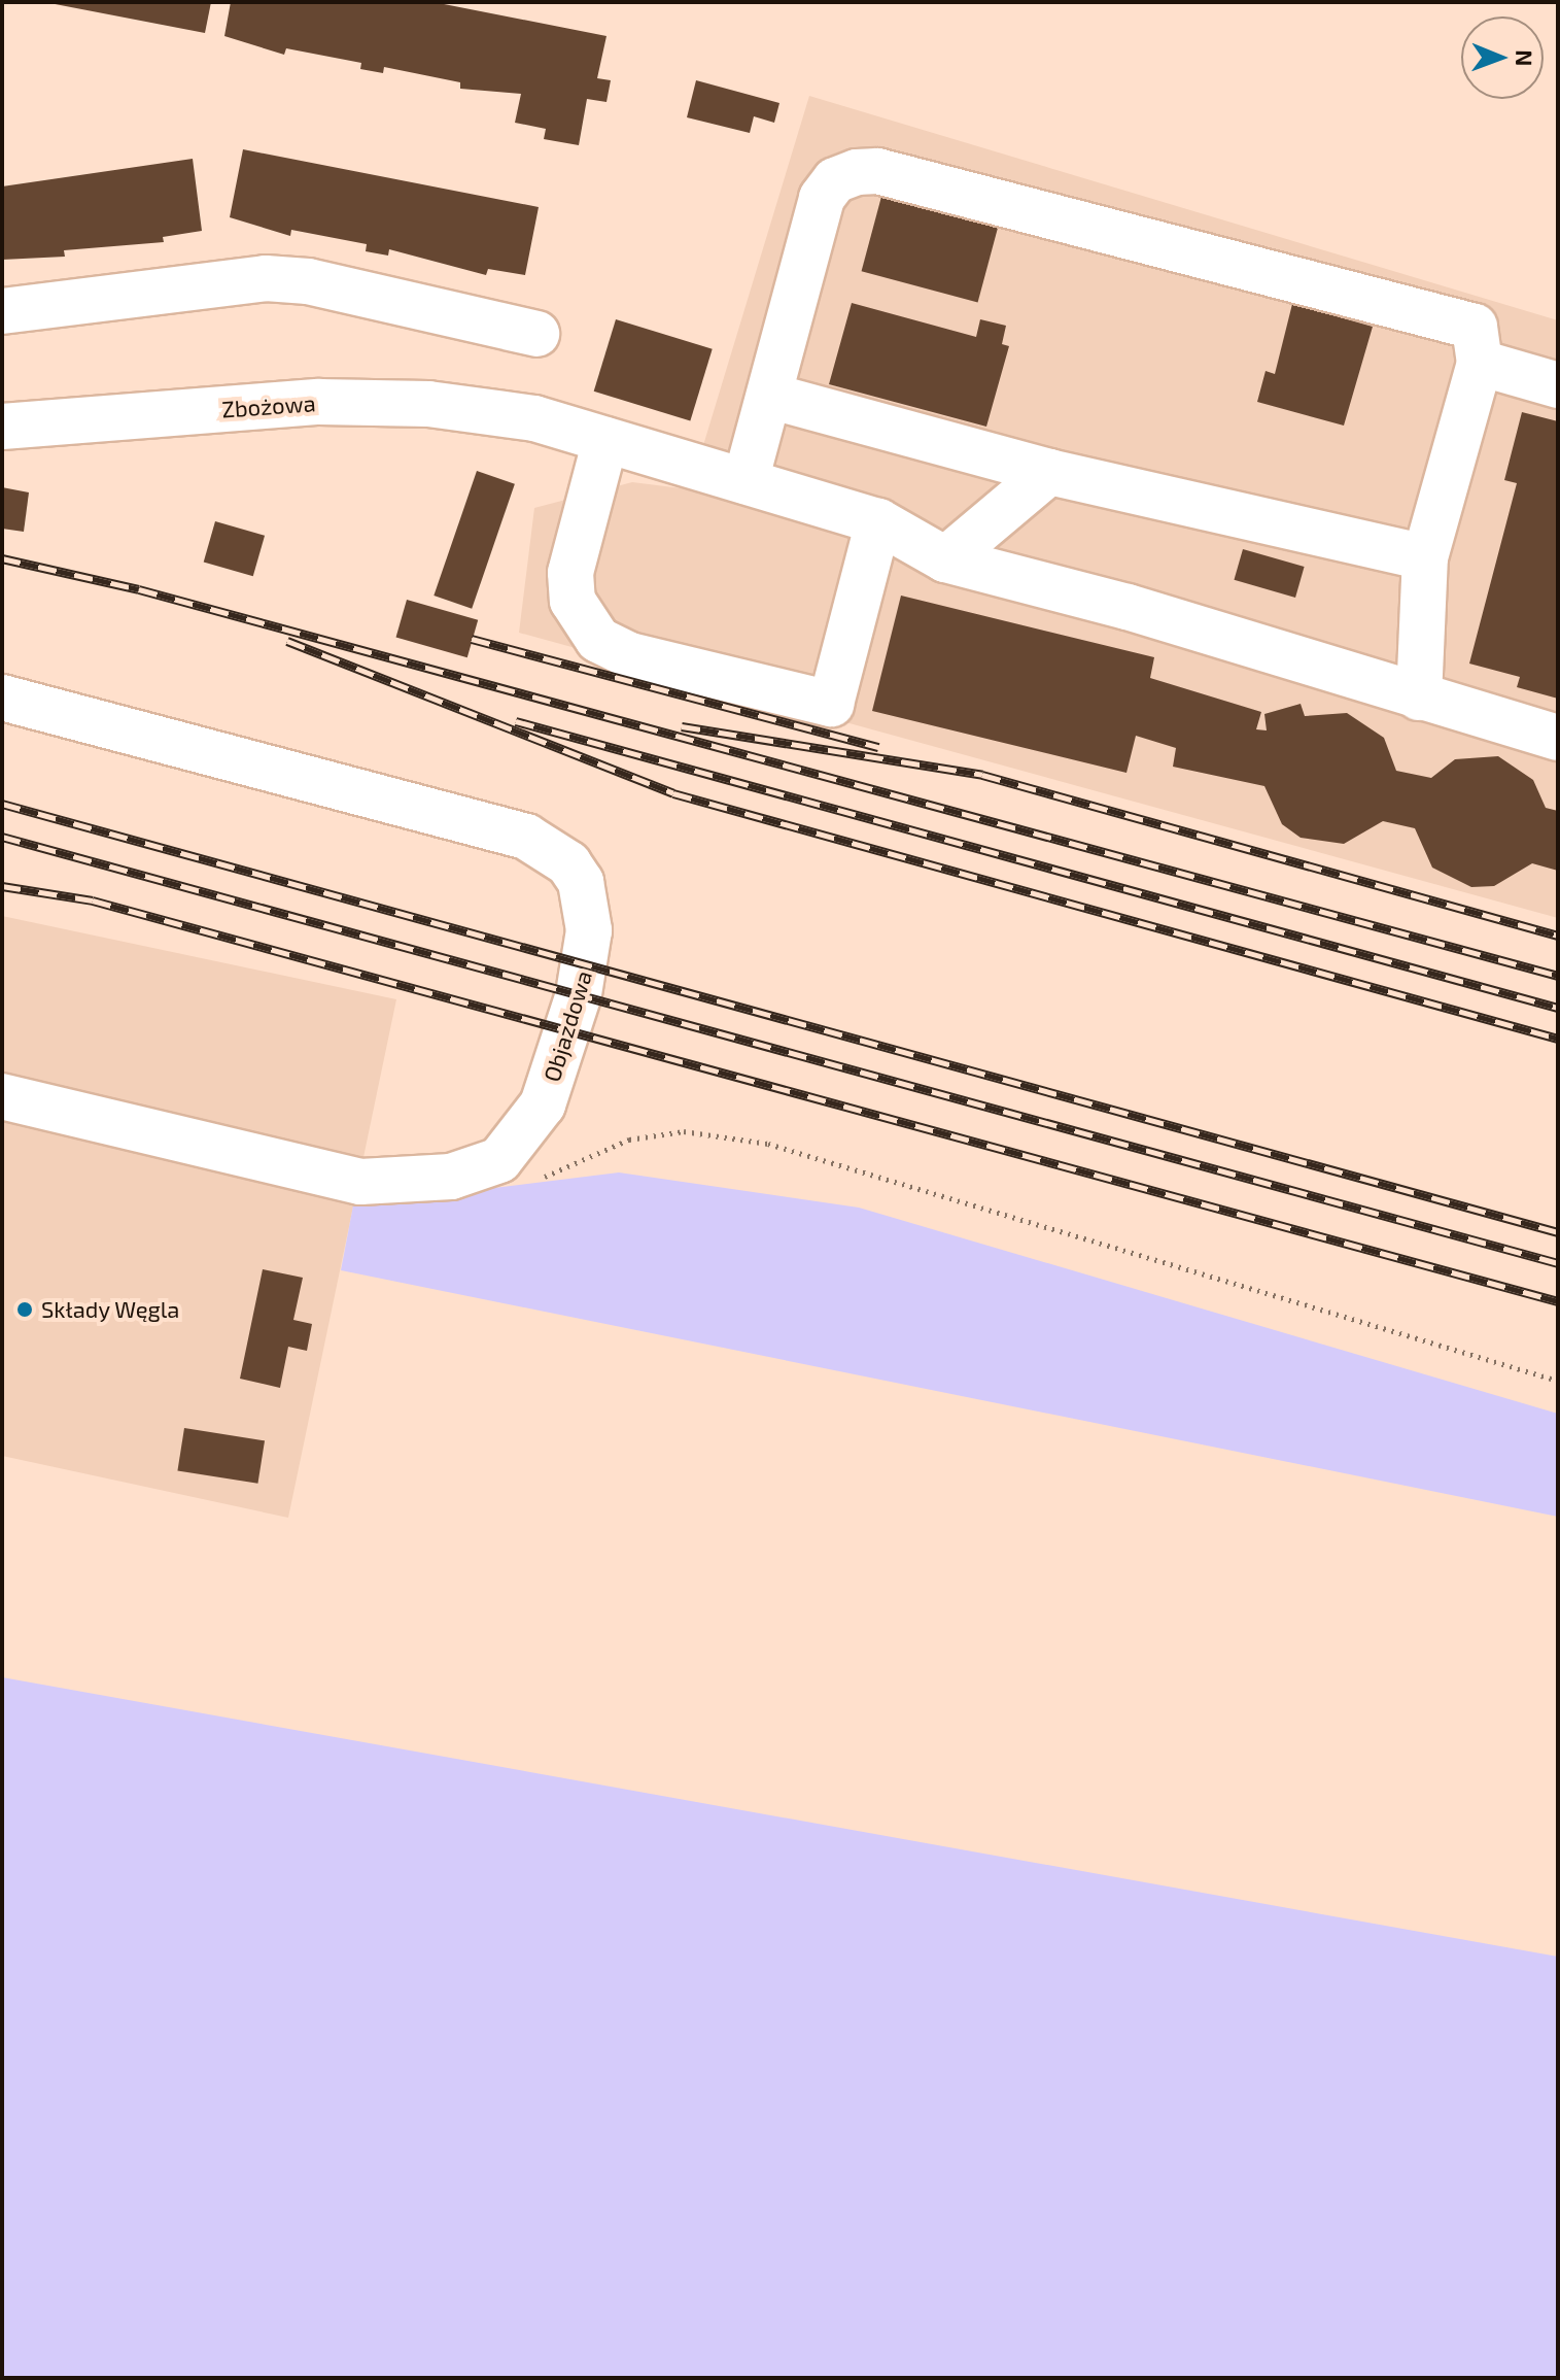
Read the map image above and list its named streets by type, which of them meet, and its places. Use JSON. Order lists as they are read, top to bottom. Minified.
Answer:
{"streets":{"street":["Zbożowa","Objazdowa"]},"places":["Składy Węgla"],"north":"right"}
